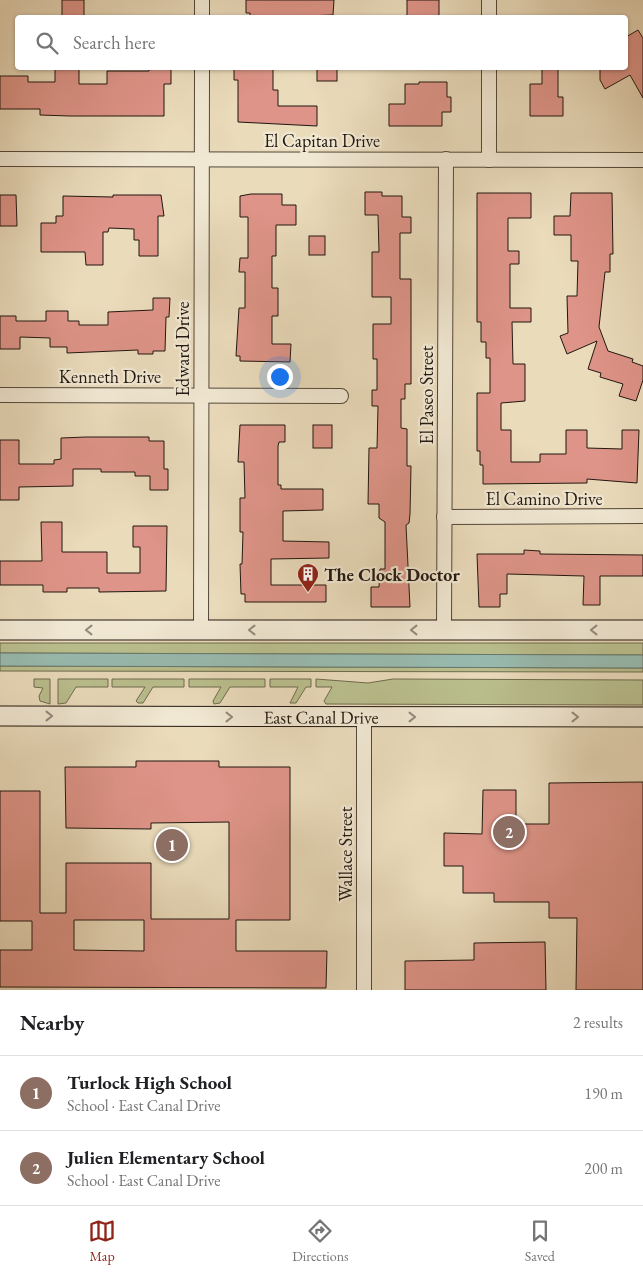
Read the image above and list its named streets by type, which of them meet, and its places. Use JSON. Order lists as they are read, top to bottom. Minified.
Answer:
{"streets":{"main road":["East Canal Drive"],"street":["El Capitan Drive","Edward Drive","Kenneth Drive","El Paseo Street","El Camino Drive","Wallace Street"]},"crossings":[["El Capitan Drive","Edward Drive"],["El Capitan Drive","El Paseo Street"],["Edward Drive","Kenneth Drive"],["El Paseo Street","El Camino Drive"],["East Canal Drive","Wallace Street"]],"places":{"building":["The Clock Doctor"]},"page":{"search":"Search here","pins":["2","1"],"heading":["Nearby","2 results"],"list":[{"mark":"1","name":"Turlock High School","note":"School · East Canal Drive","value":"190 m"},{"mark":"2","name":"Julien Elementary School","note":"School · East Canal Drive","value":"200 m"}],"nav":["Map","Directions","Saved"]}}
